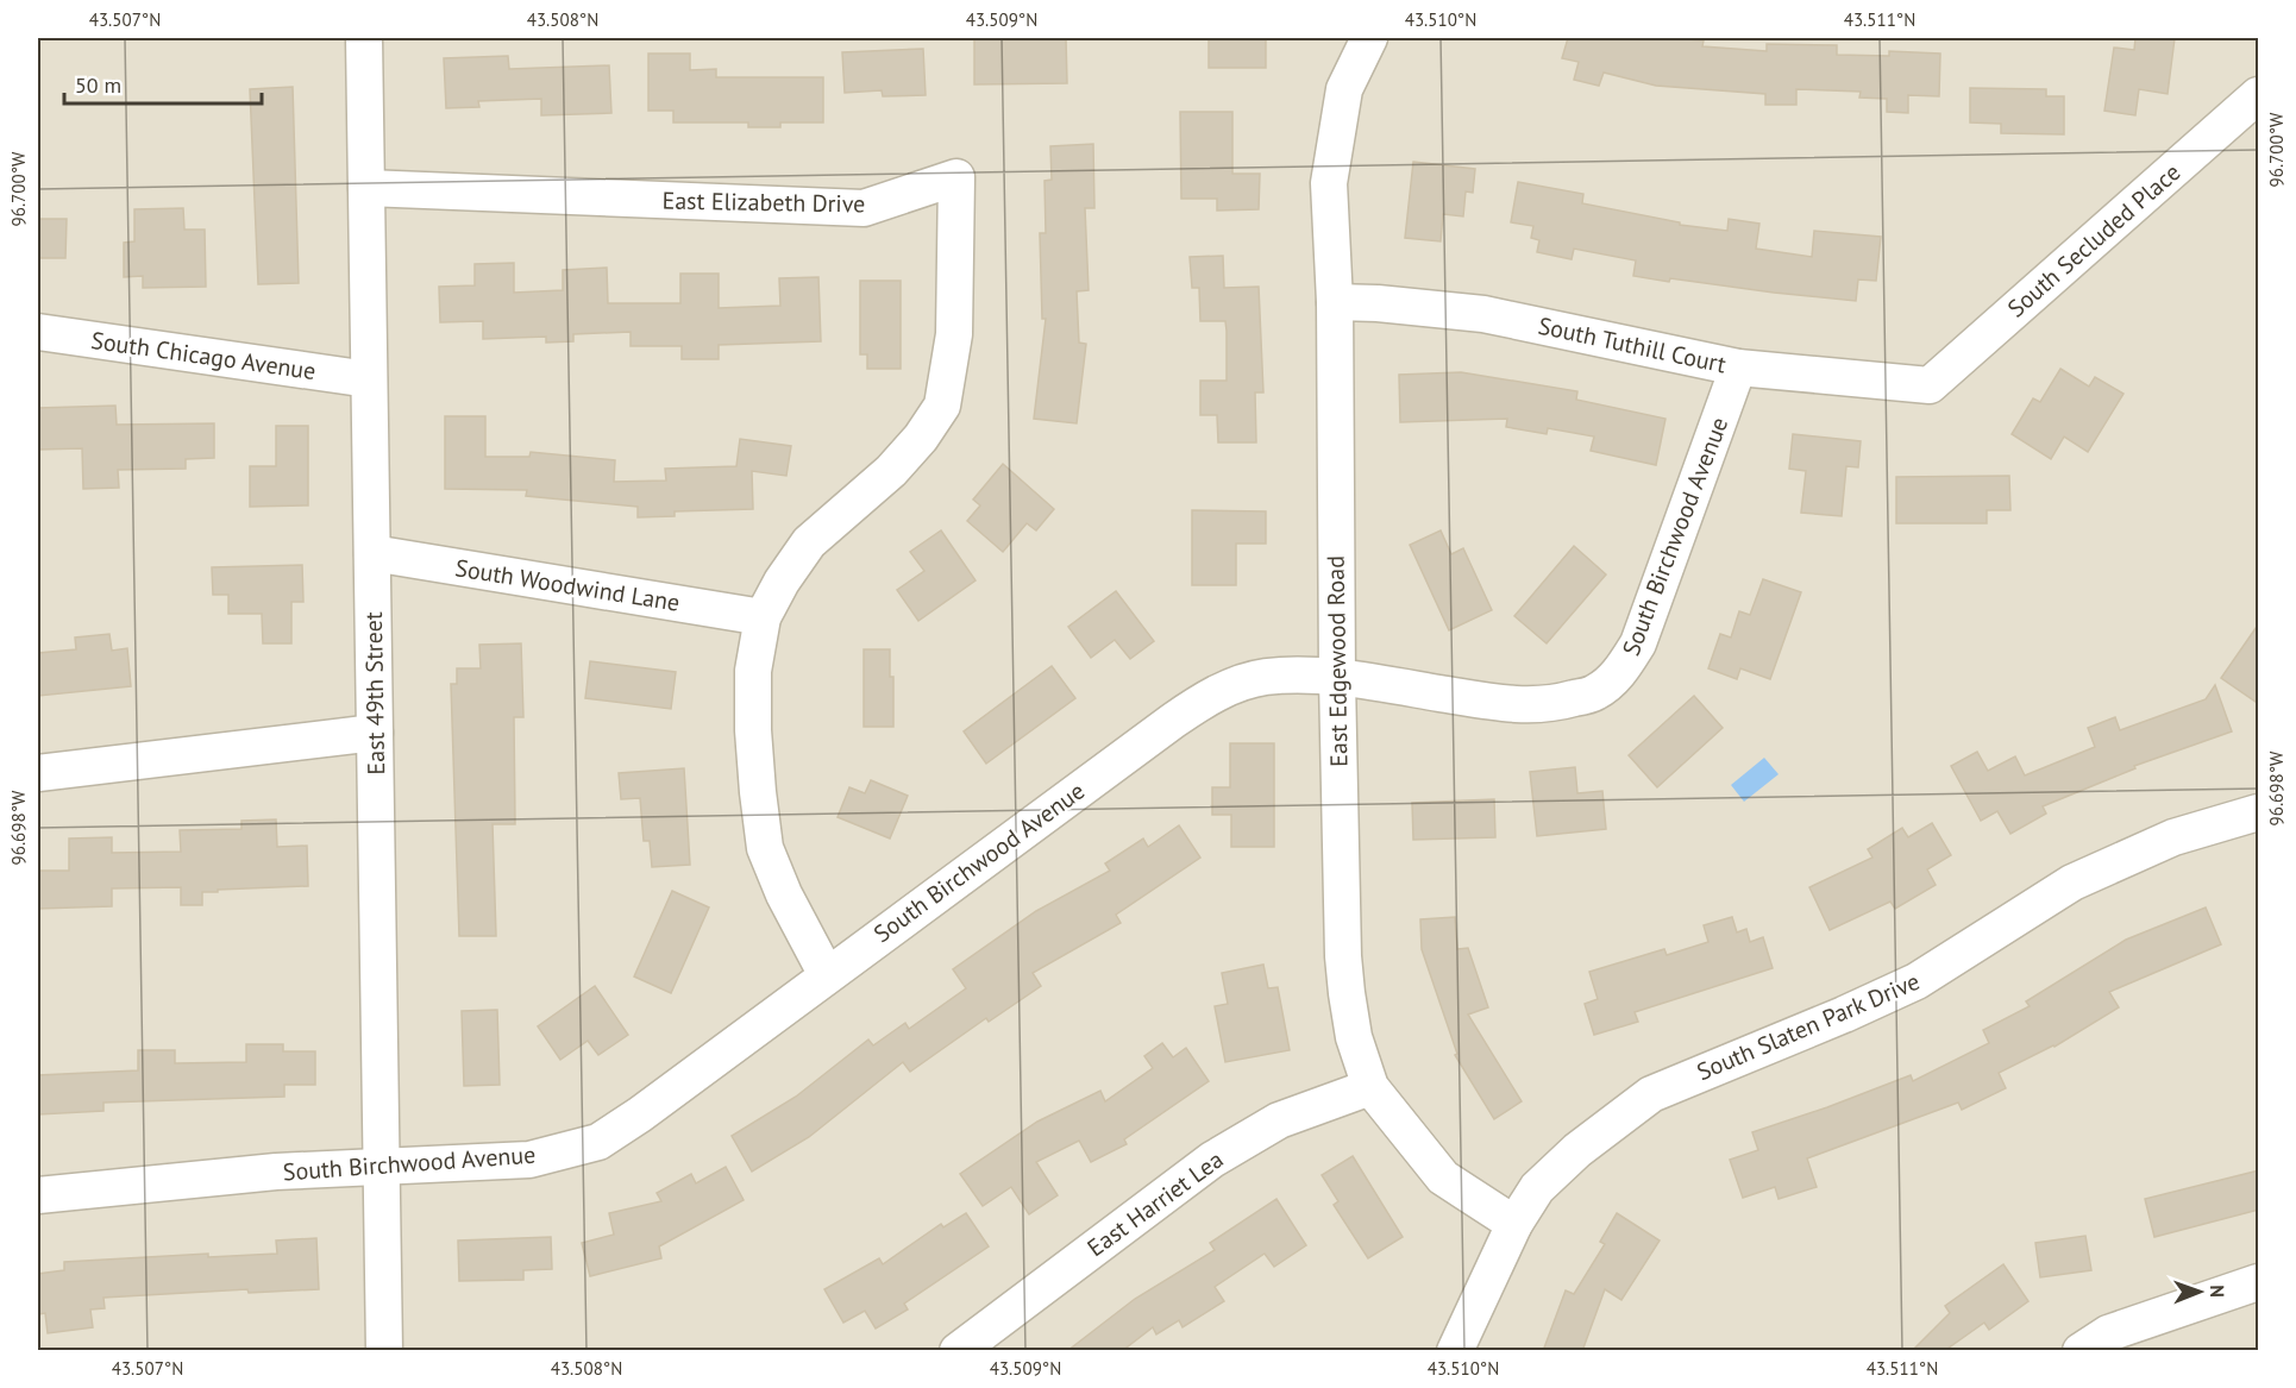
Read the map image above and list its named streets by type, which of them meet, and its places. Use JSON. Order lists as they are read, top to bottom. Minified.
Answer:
{"streets":{"street":["East Elizabeth Drive","South Secluded Place","South Tuthill Court","South Chicago Avenue","South Birchwood Avenue","South Woodwind Lane","East Edgewood Road","East 49th Street","South Slaten Park Drive","East Harriet Lea"]},"crossings":[["East Elizabeth Drive","South Birchwood Avenue"],["East Elizabeth Drive","South Woodwind Lane"],["East Elizabeth Drive","East 49th Street"],["South Secluded Place","South Tuthill Court"],["South Tuthill Court","South Birchwood Avenue"],["South Tuthill Court","East Edgewood Road"],["South Chicago Avenue","East 49th Street"],["South Birchwood Avenue","East Edgewood Road"],["South Birchwood Avenue","East 49th Street"],["South Woodwind Lane","East 49th Street"],["East Edgewood Road","South Slaten Park Drive"],["East Edgewood Road","East Harriet Lea"]],"scale_bar":"50 m","north":"right","coordinates":["43.507°N","43.508°N","43.509°N","43.510°N","43.511°N","96.700°W","96.698°W"]}
